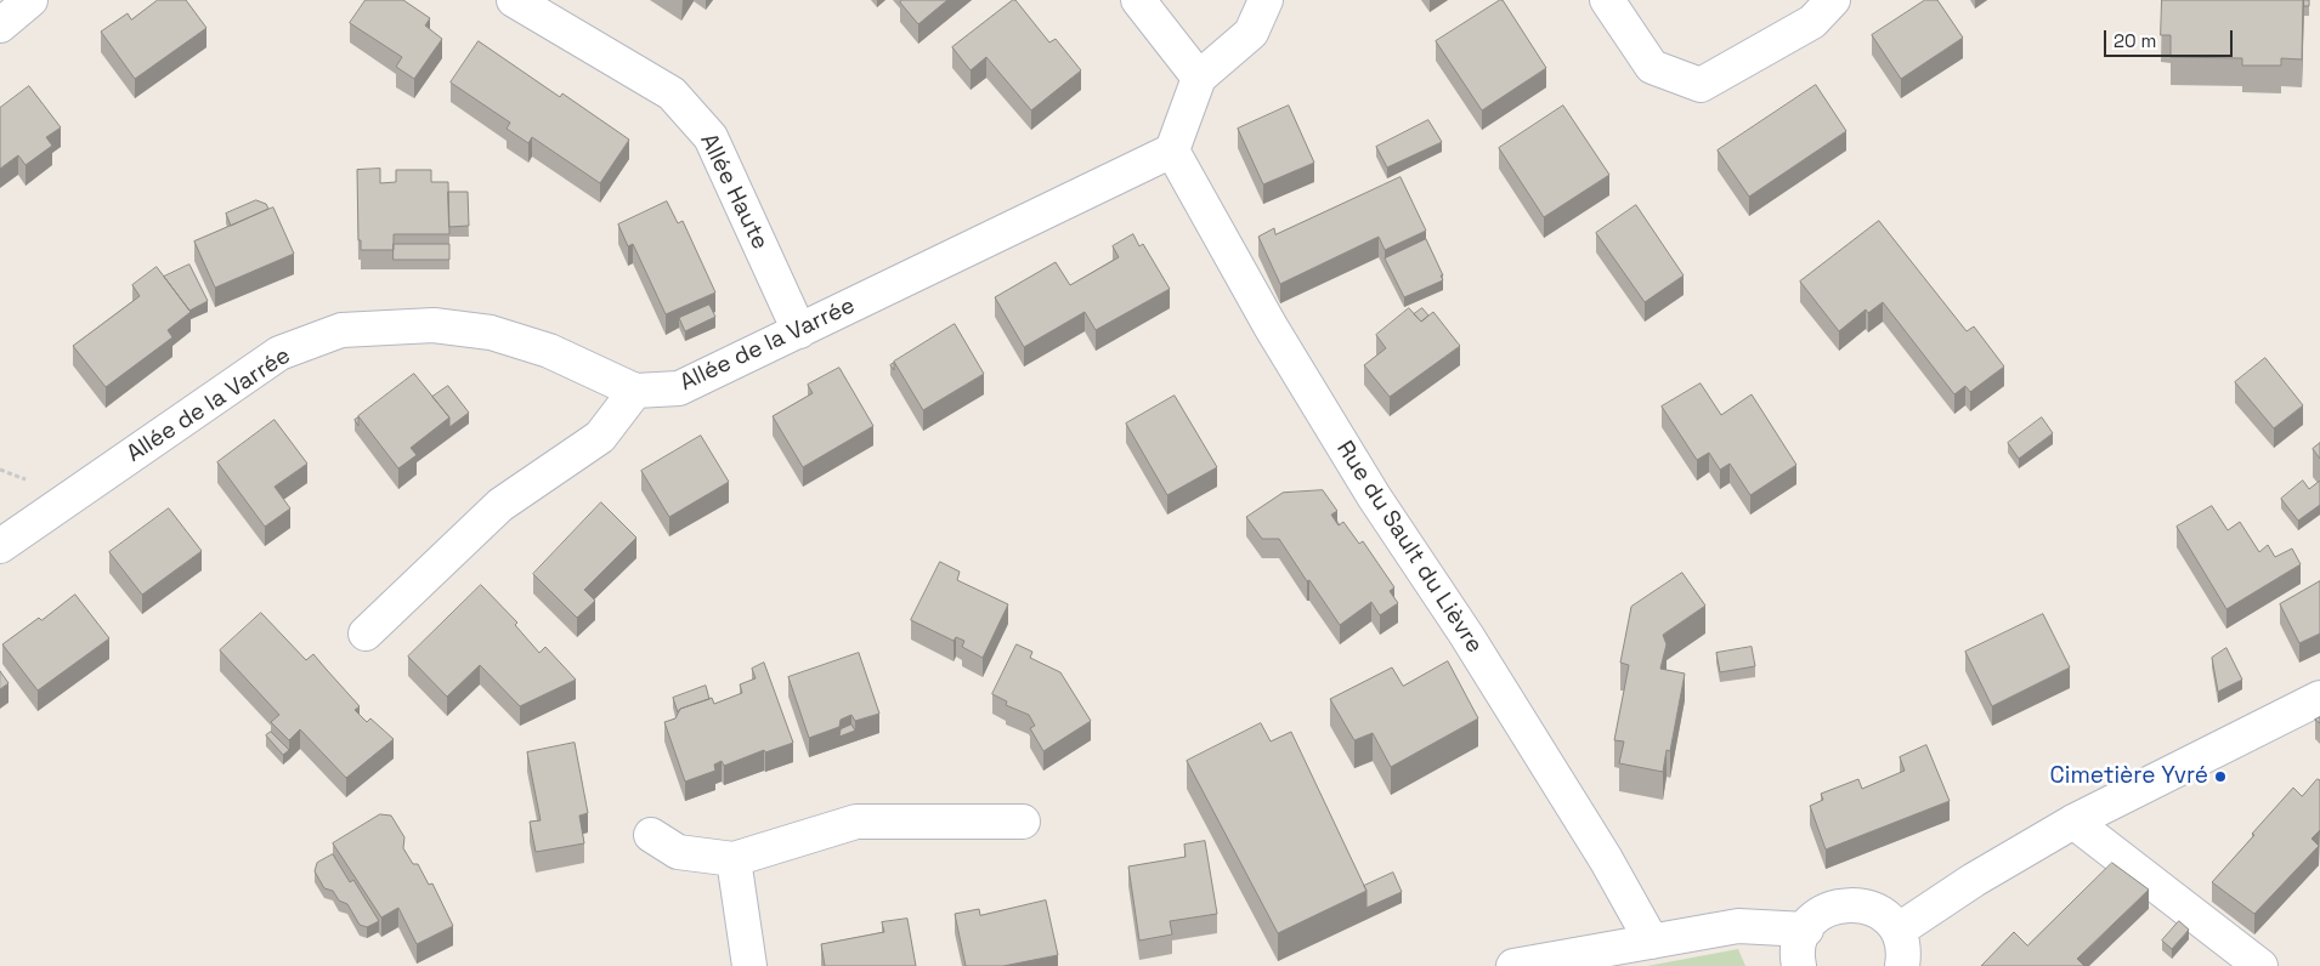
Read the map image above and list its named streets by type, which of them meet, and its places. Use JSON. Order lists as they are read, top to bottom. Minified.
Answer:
{"streets":{"street":["Allée Haute","Allée de la Varrée","Rue du Sault du Lièvre"]},"crossings":[["Allée Haute","Allée de la Varrée"],["Allée de la Varrée","Rue du Sault du Lièvre"]],"places":["Cimetière Yvré"],"scale_bar":"20 m"}
